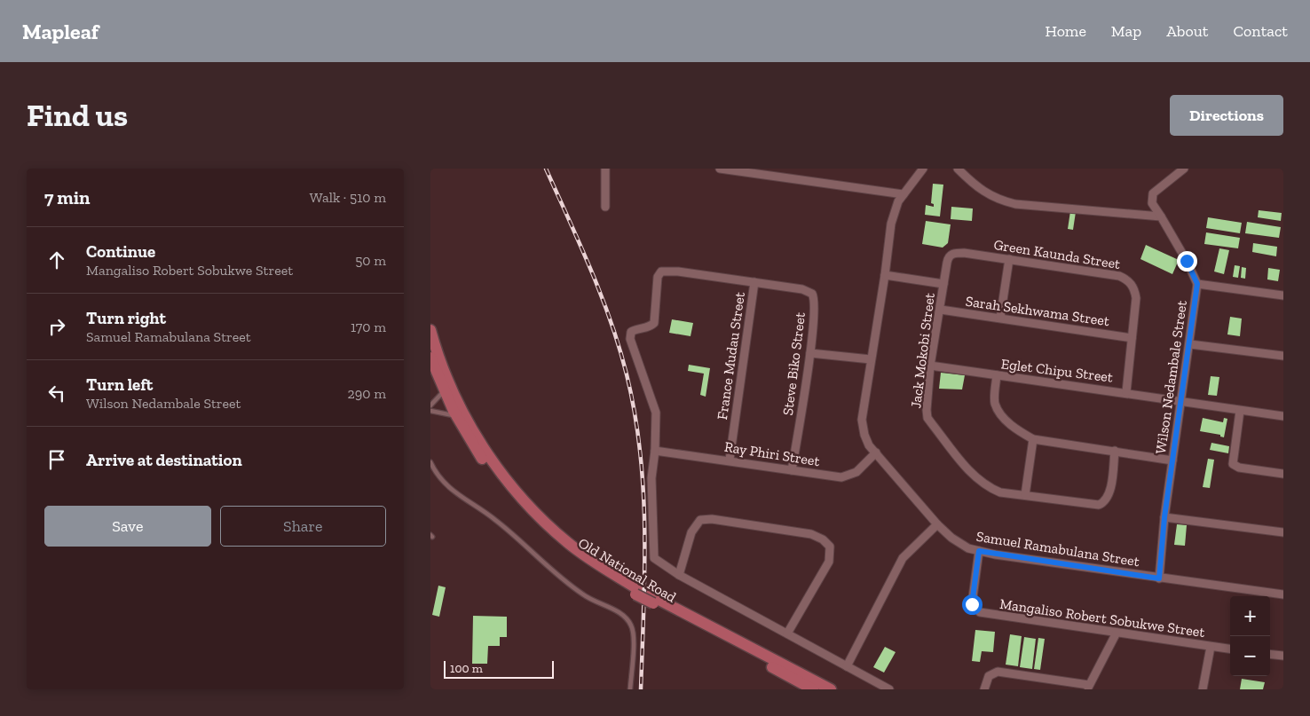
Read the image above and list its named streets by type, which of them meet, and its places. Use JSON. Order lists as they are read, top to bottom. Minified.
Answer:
{"streets":{"main road":["Old National Road"],"street":["Green Kaunda Street","Sarah Sekhwama Street","Jack Mokobi Street","France Mudau Street","Steve Biko Street","Eglet Chipu Street","Wilson Nedambale Street","Ray Phiri Street","Samuel Ramabulana Street","Mangaliso Robert Sobukwe Street"]},"crossings":[["Green Kaunda Street","Sarah Sekhwama Street"],["Green Kaunda Street","Jack Mokobi Street"],["Green Kaunda Street","Eglet Chipu Street"],["Sarah Sekhwama Street","Jack Mokobi Street"],["Jack Mokobi Street","Eglet Chipu Street"],["France Mudau Street","Steve Biko Street"],["France Mudau Street","Ray Phiri Street"],["Steve Biko Street","Ray Phiri Street"],["Eglet Chipu Street","Wilson Nedambale Street"],["Wilson Nedambale Street","Samuel Ramabulana Street"],["Ray Phiri Street","Samuel Ramabulana Street"],["Samuel Ramabulana Street","Mangaliso Robert Sobukwe Street"]],"scale_bar":"100 m","page":{"header":"Mapleaf","nav":["Home","Map","About","Contact"],"buttons":["Directions",["Save","Share"]],"title":"Find us","heading":["7 min","Walk · 510 m"],"list":[["Continue","Mangaliso Robert Sobukwe Street","50 m"],["Turn right","Samuel Ramabulana Street","170 m"],["Turn left","Wilson Nedambale Street","290 m"],"Arrive at destination"],"map_buttons":["+","−"],"scale":"100 m"}}
